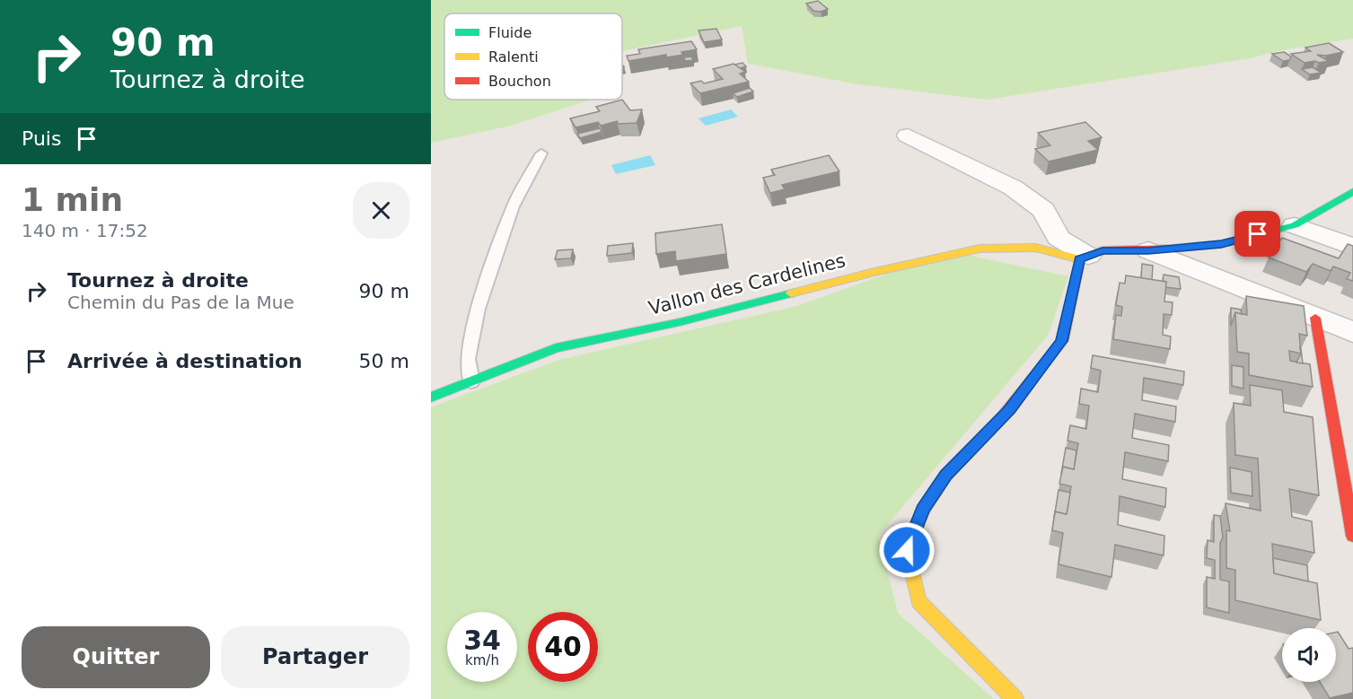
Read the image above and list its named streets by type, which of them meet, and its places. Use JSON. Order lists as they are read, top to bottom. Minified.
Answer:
{"streets":{"street":["Vallon des Cardelines"]},"legend":["Fluide","Ralenti","Bouchon"],"page":{"turn":["90 m","Tournez à droite"],"then":"Puis","heading":["1 min","140 m · 17:52"],"list":[{"name":"Tournez à droite","note":"Chemin du Pas de la Mue","value":"90 m"},{"name":"Arrivée à destination","value":"50 m"}],"speed":"34 km/h","limit":"40","buttons":["Quitter","Partager"]}}
